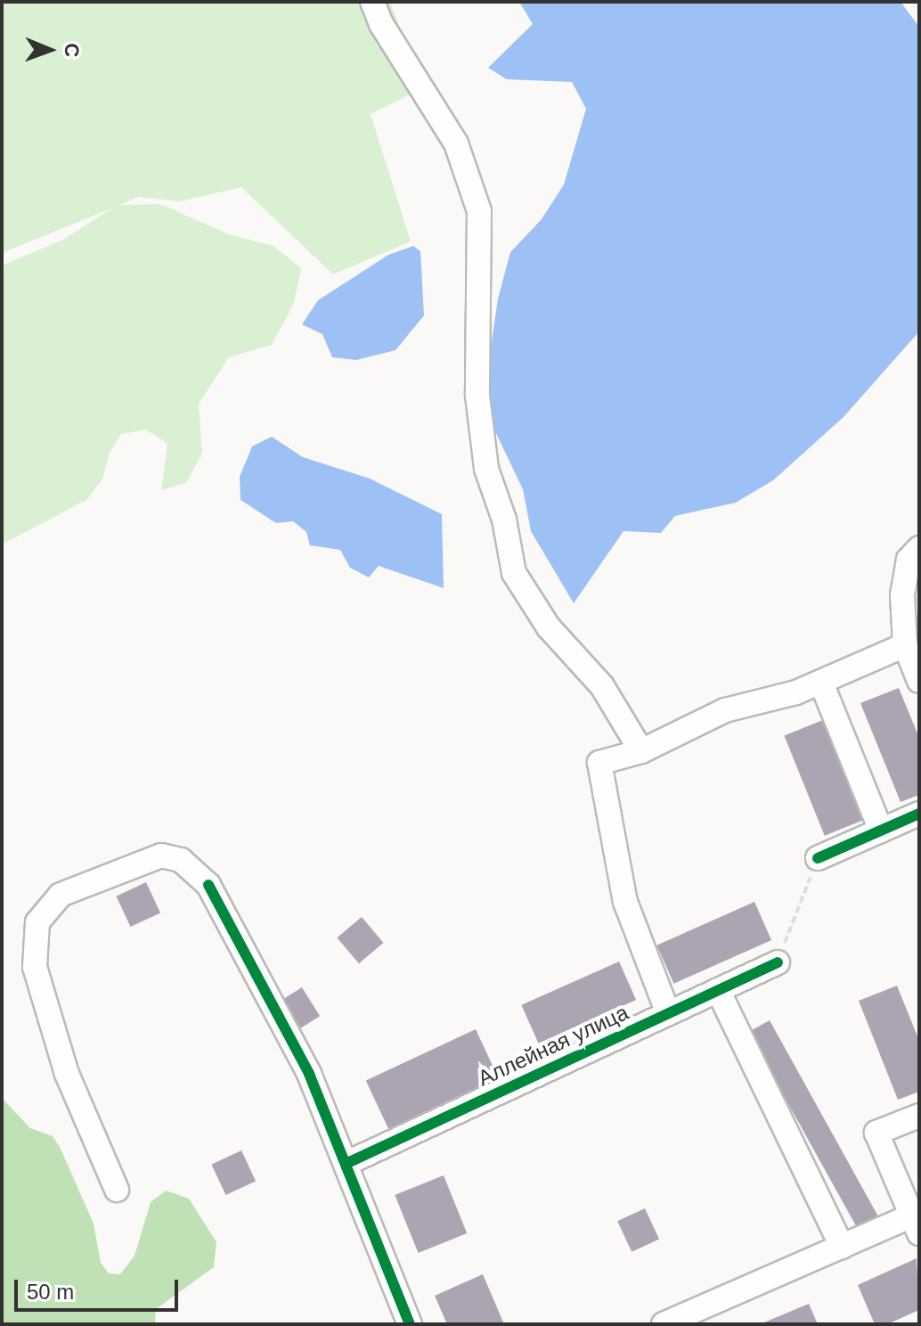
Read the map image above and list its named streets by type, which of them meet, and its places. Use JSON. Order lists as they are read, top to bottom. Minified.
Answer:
{"streets":{"street":["Аллейная улица"]},"scale_bar":"50 m","north":"right"}
